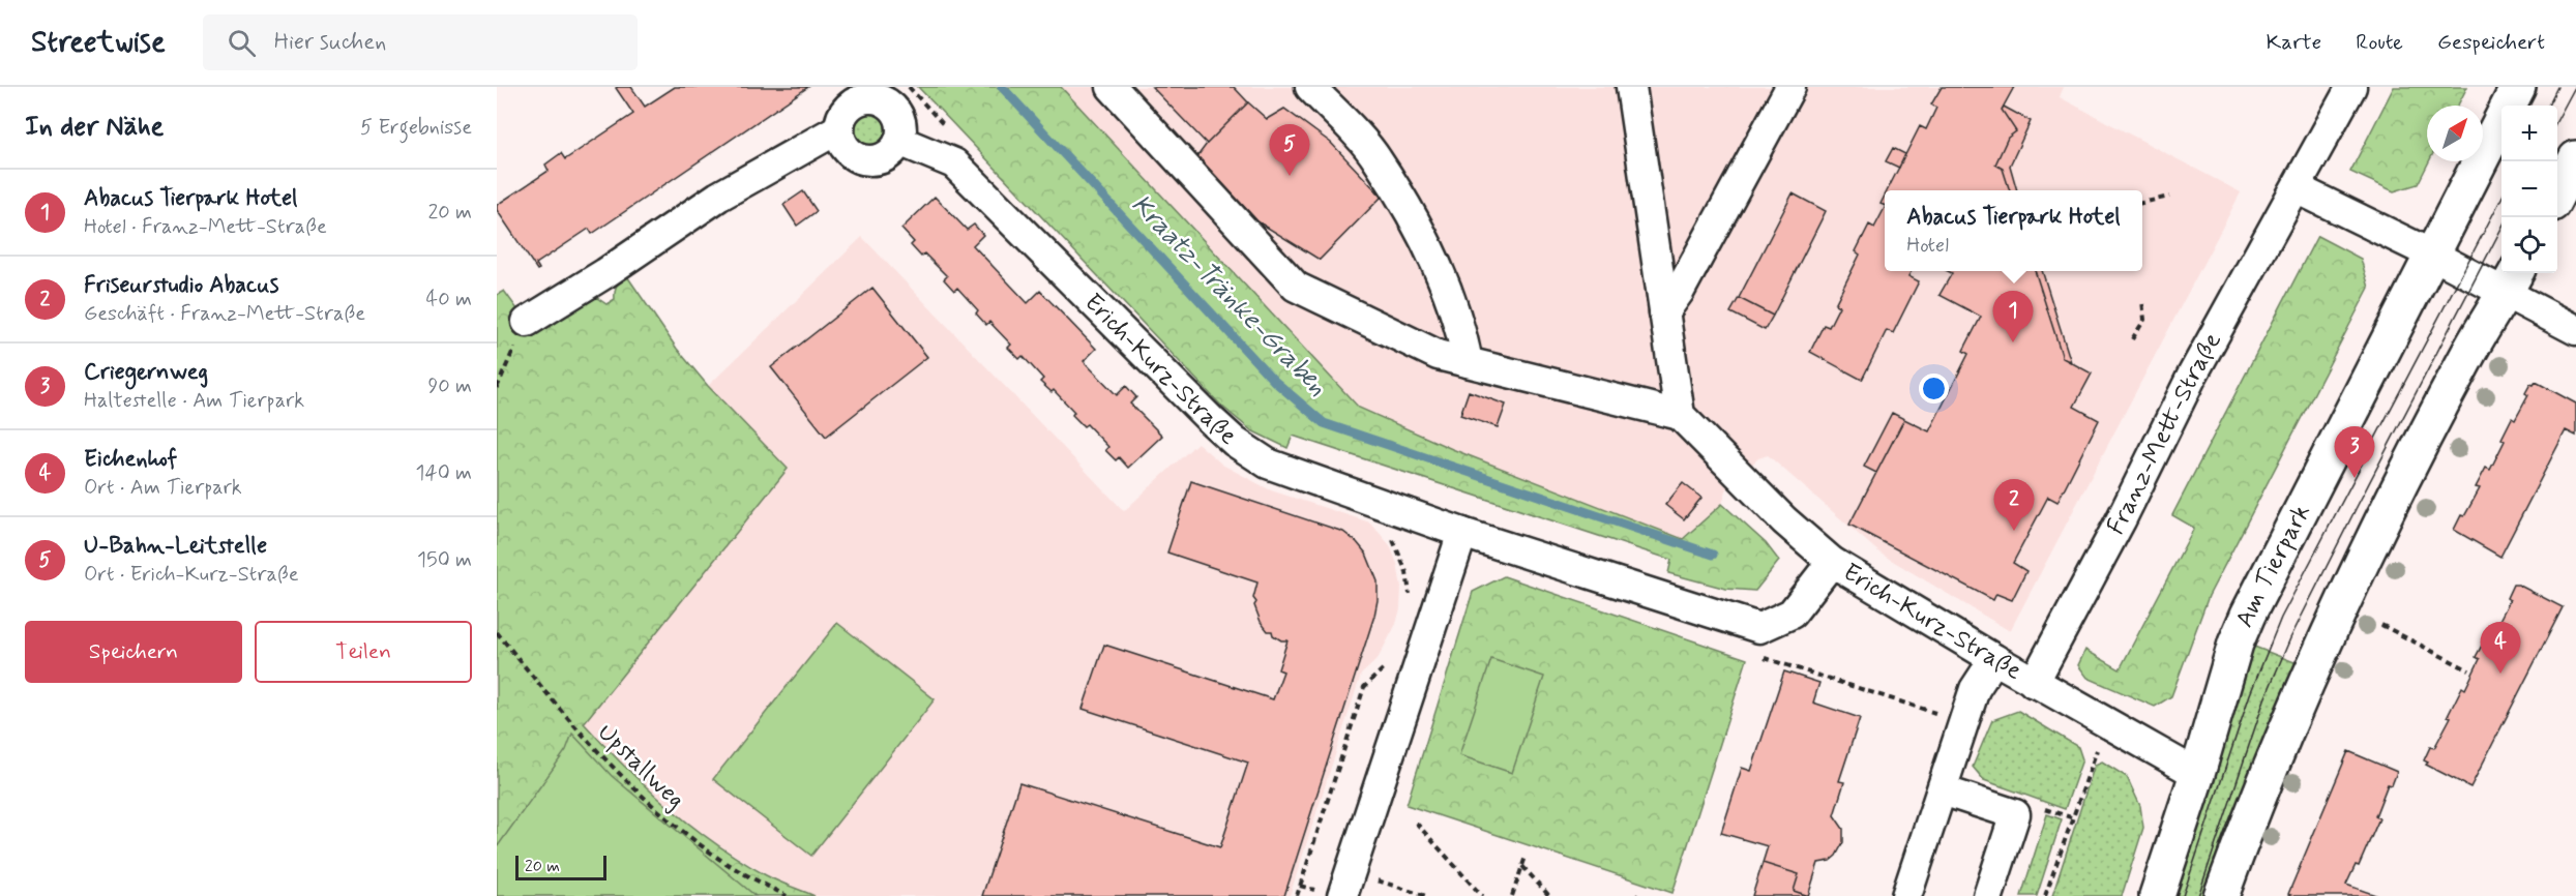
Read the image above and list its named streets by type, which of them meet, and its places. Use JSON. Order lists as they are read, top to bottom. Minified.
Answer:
{"streets":{"main road":["Am Tierpark"],"street":["Erich-Kurz-Straße","Franz-Mett-Straße"],"path":["Upstallweg"]},"crossings":[["Erich-Kurz-Straße","Franz-Mett-Straße"],["Erich-Kurz-Straße","Am Tierpark"]],"water":["Kraatz-Tränke-Graben"],"scale_bar":"20 m","north":"top right","page":{"header":"Streetwise","search":"Hier suchen","nav":["Karte","Route","Gespeichert"],"heading":["In der Nähe","5 Ergebnisse"],"map_buttons":["+","−"],"pins":["5","1","3","2","4"],"list":[{"mark":"1","name":"Abacus Tierpark Hotel","note":"Hotel · Franz-Mett-Straße","value":"20 m"},{"mark":"2","name":"Friseurstudio Abacus","note":"Geschäft · Franz-Mett-Straße","value":"40 m"},{"mark":"3","name":"Criegernweg","note":"Haltestelle · Am Tierpark","value":"90 m"},{"mark":"4","name":"Eichenhof","note":"Ort · Am Tierpark","value":"140 m"},{"mark":"5","name":"U-Bahn-Leitstelle","note":"Ort · Erich-Kurz-Straße","value":"150 m"}],"popup":["Abacus Tierpark Hotel","Hotel"],"buttons":["Speichern","Teilen"],"scale":"20 m"}}
